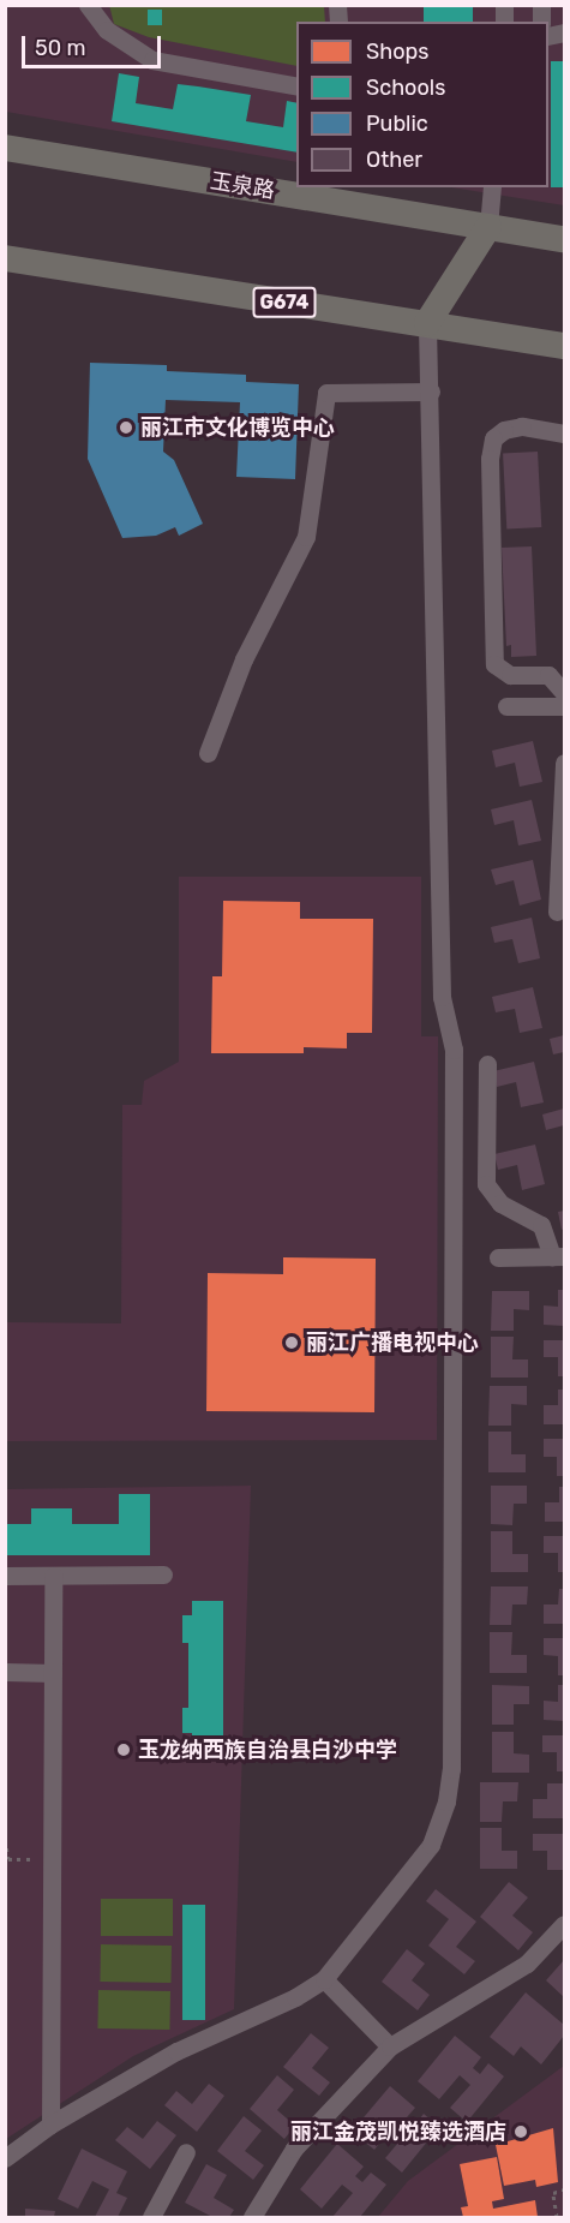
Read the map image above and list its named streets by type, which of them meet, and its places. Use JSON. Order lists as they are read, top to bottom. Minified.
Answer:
{"streets":{"highway":["玉泉路","G674"]},"places":["丽江市文化博览中心","丽江广播电视中心","玉龙纳西族自治县白沙中学","丽江金茂凯悦臻选酒店"],"legend":["Shops","Schools","Public","Other"],"scale_bar":"50 m"}
